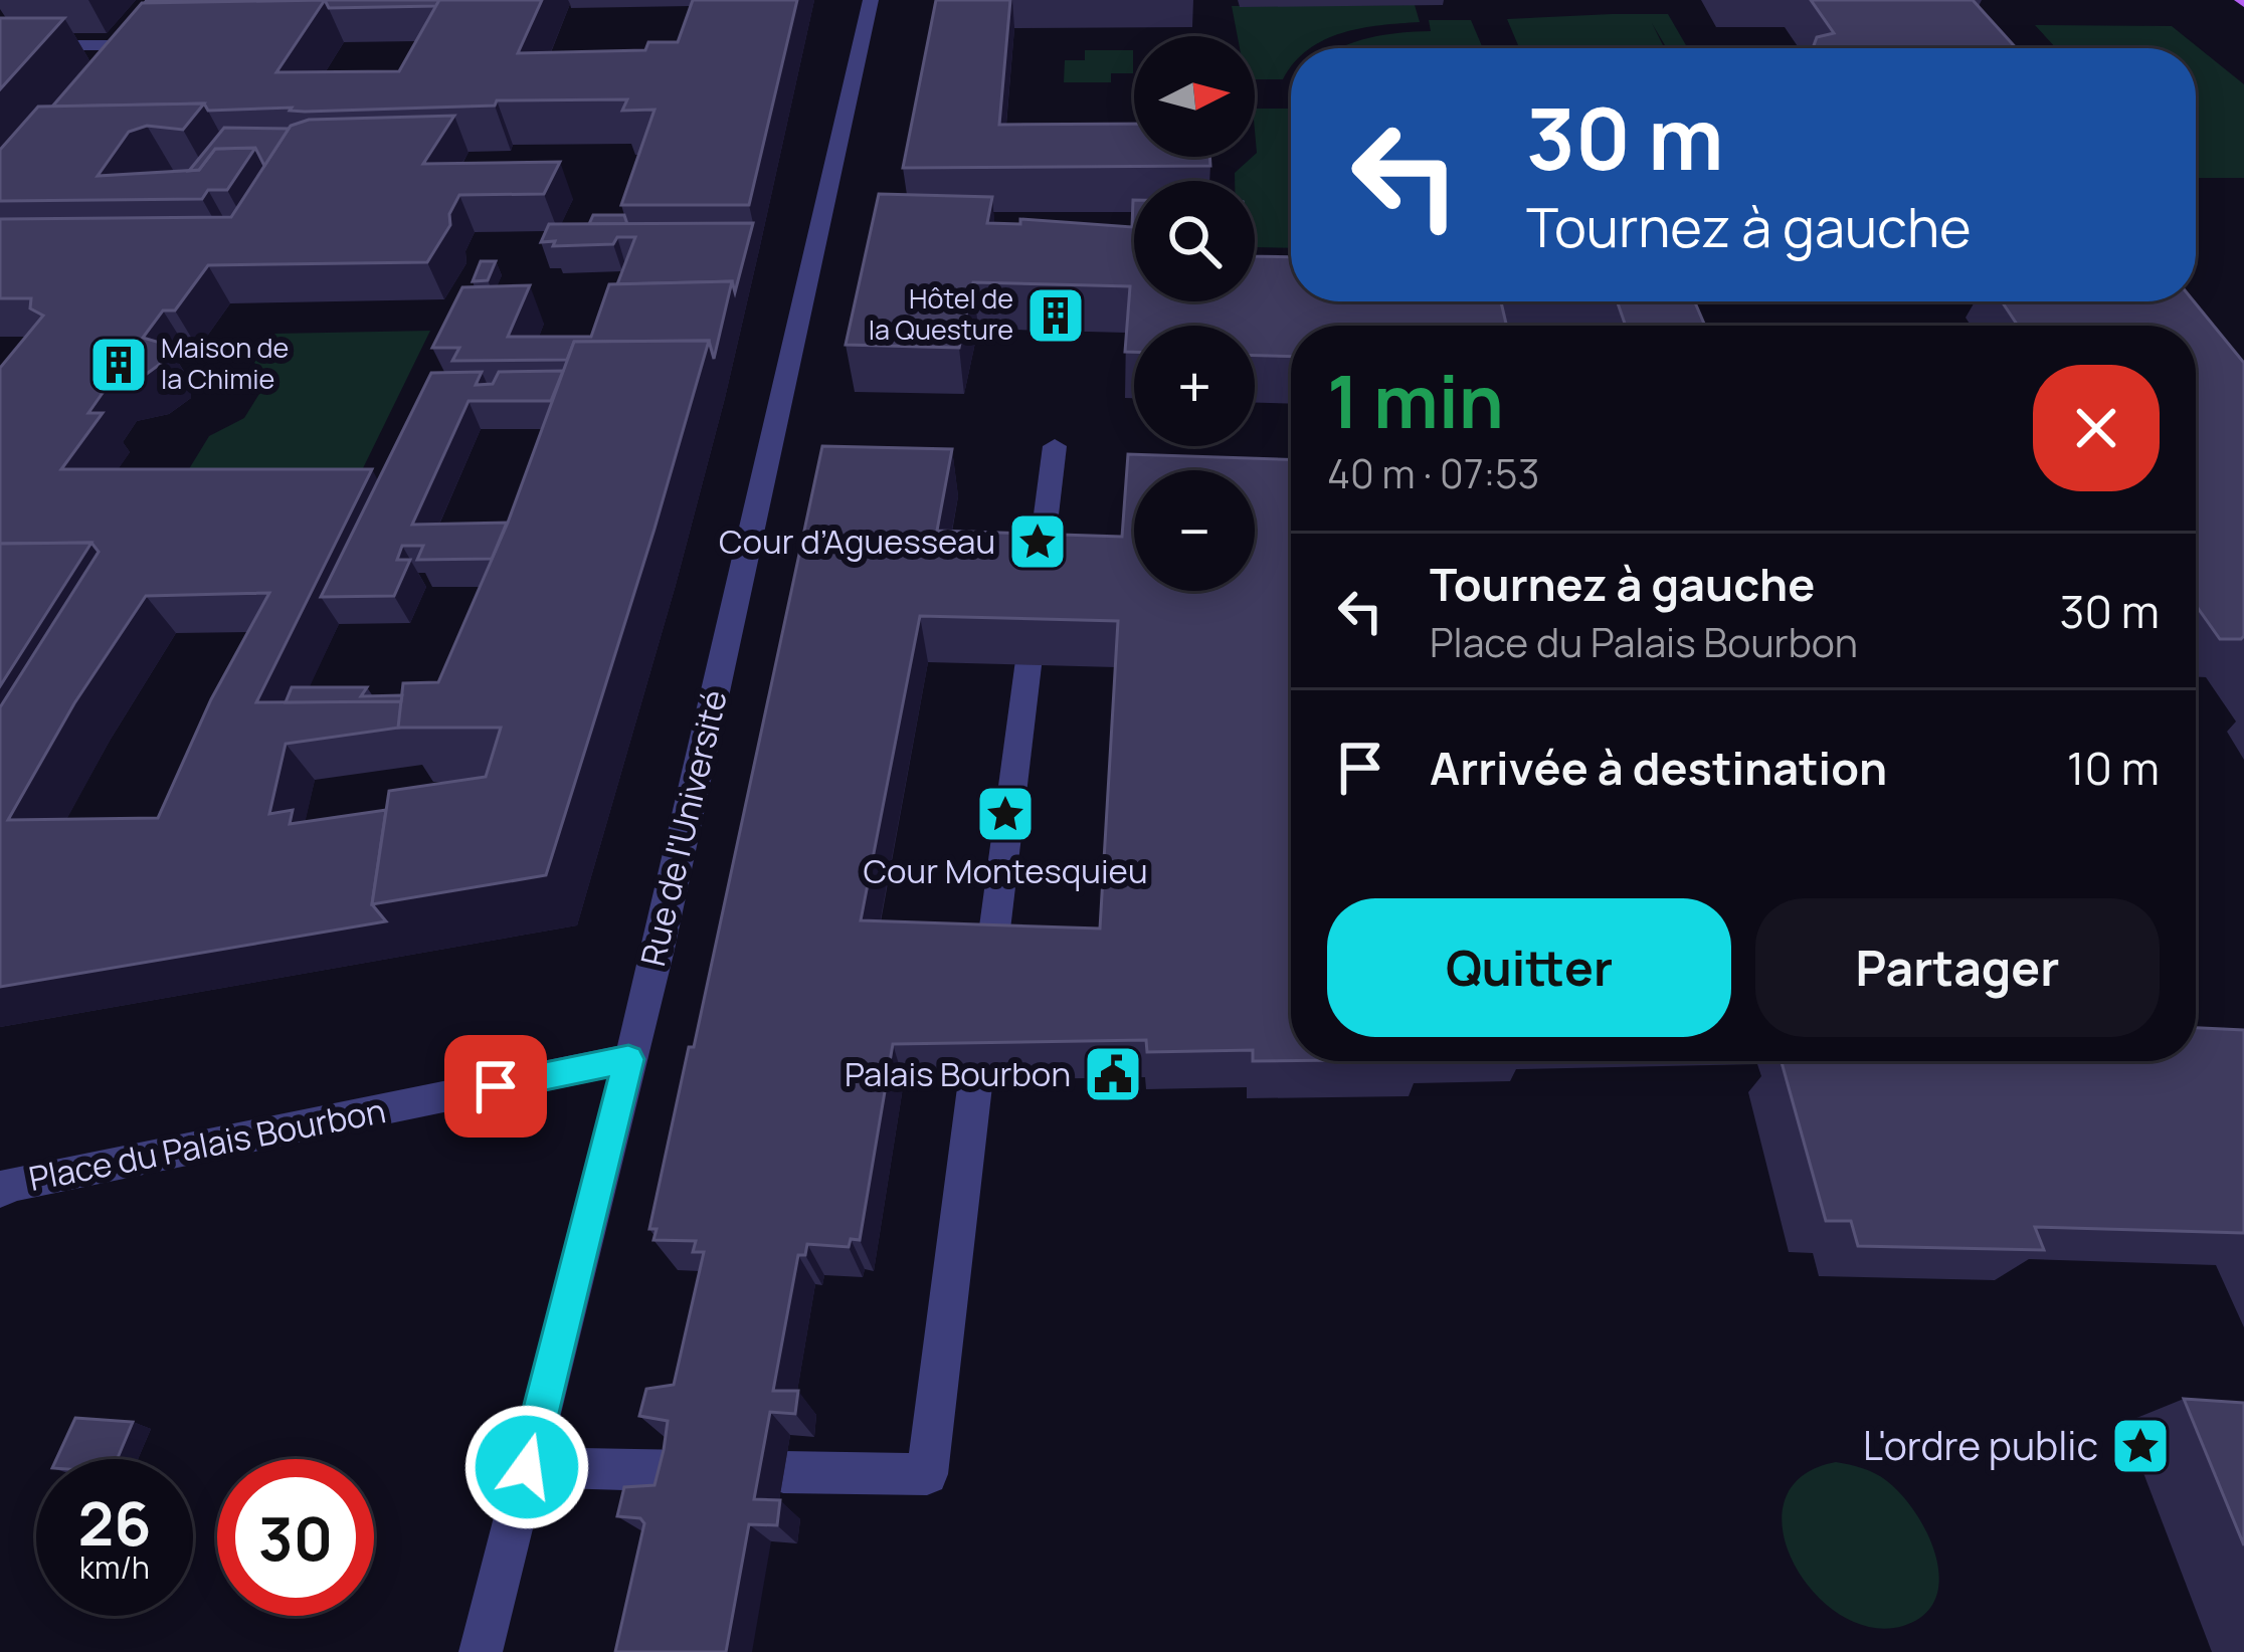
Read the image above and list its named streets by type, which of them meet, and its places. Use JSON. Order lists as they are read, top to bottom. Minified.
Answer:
{"streets":{"street":["Rue de l'Université","Place du Palais Bourbon"]},"crossings":[["Rue de l'Université","Place du Palais Bourbon"]],"places":{"building":["Hôtel de la Questure","Maison de la Chimie"],"place":["Cour d’Aguesseau","Cour Montesquieu","L'ordre public"],"public building":["Palais Bourbon"]},"north":"right","page":{"map_buttons":["+","−"],"turn":["30 m","Tournez à gauche"],"heading":["1 min","40 m · 07:53"],"list":[{"name":"Tournez à gauche","note":"Place du Palais Bourbon","value":"30 m"},{"name":"Arrivée à destination","value":"10 m"}],"buttons":["Quitter","Partager"],"speed":"26 km/h","limit":"30"}}
